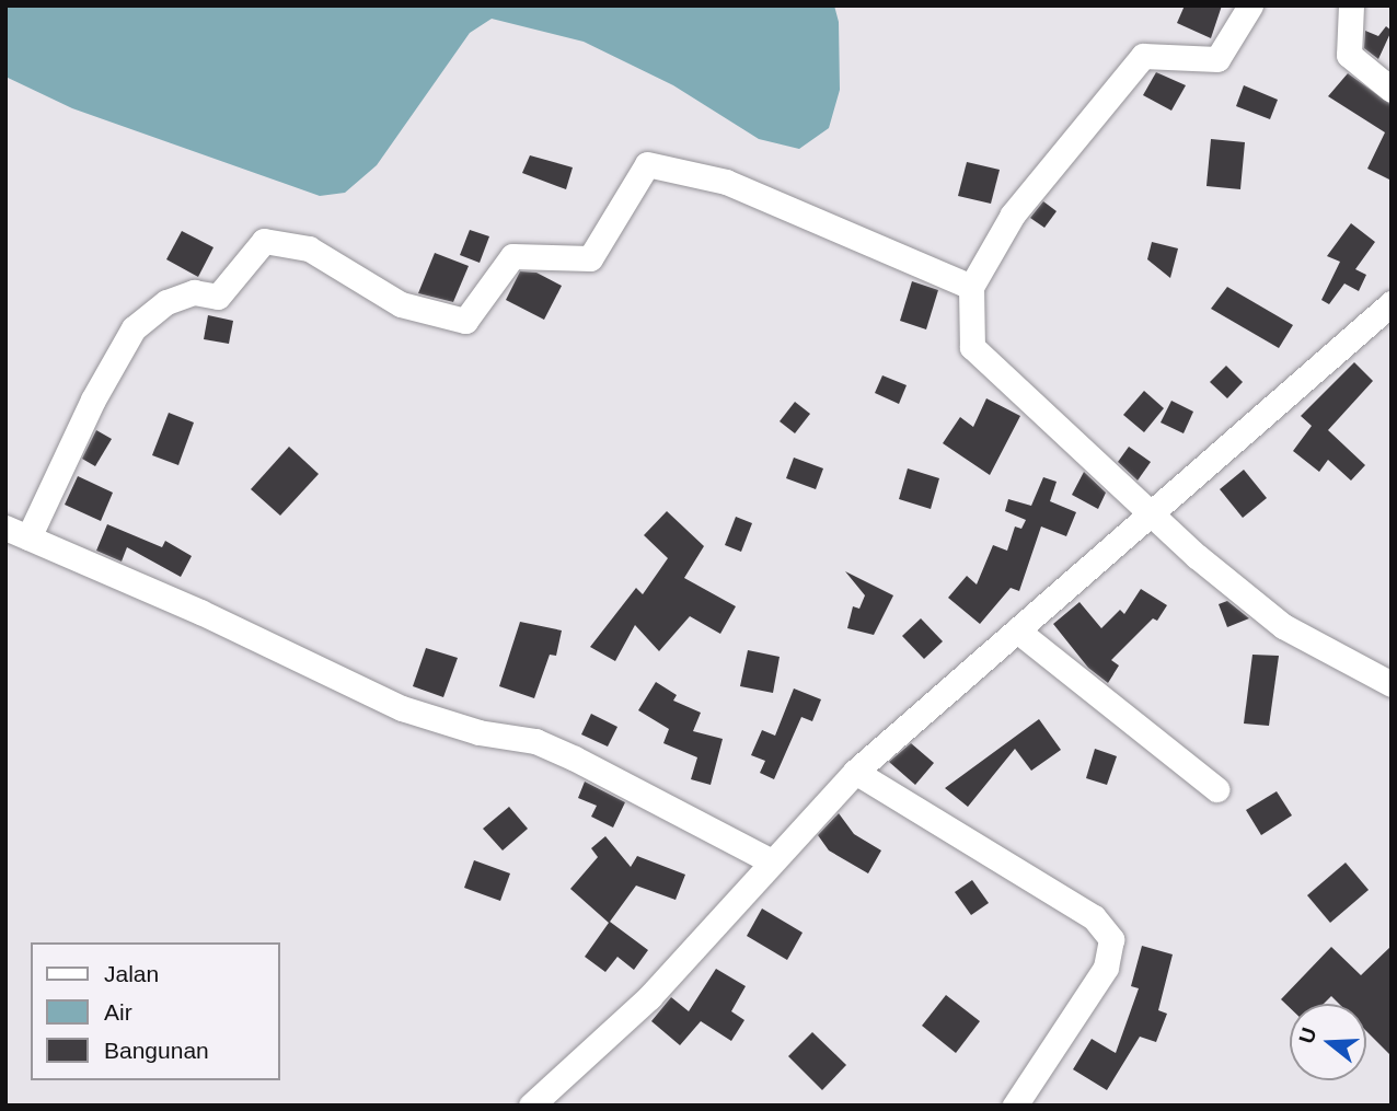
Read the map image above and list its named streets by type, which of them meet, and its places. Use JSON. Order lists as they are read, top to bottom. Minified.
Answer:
{"legend":["Jalan","Air","Bangunan"],"north":"left"}
